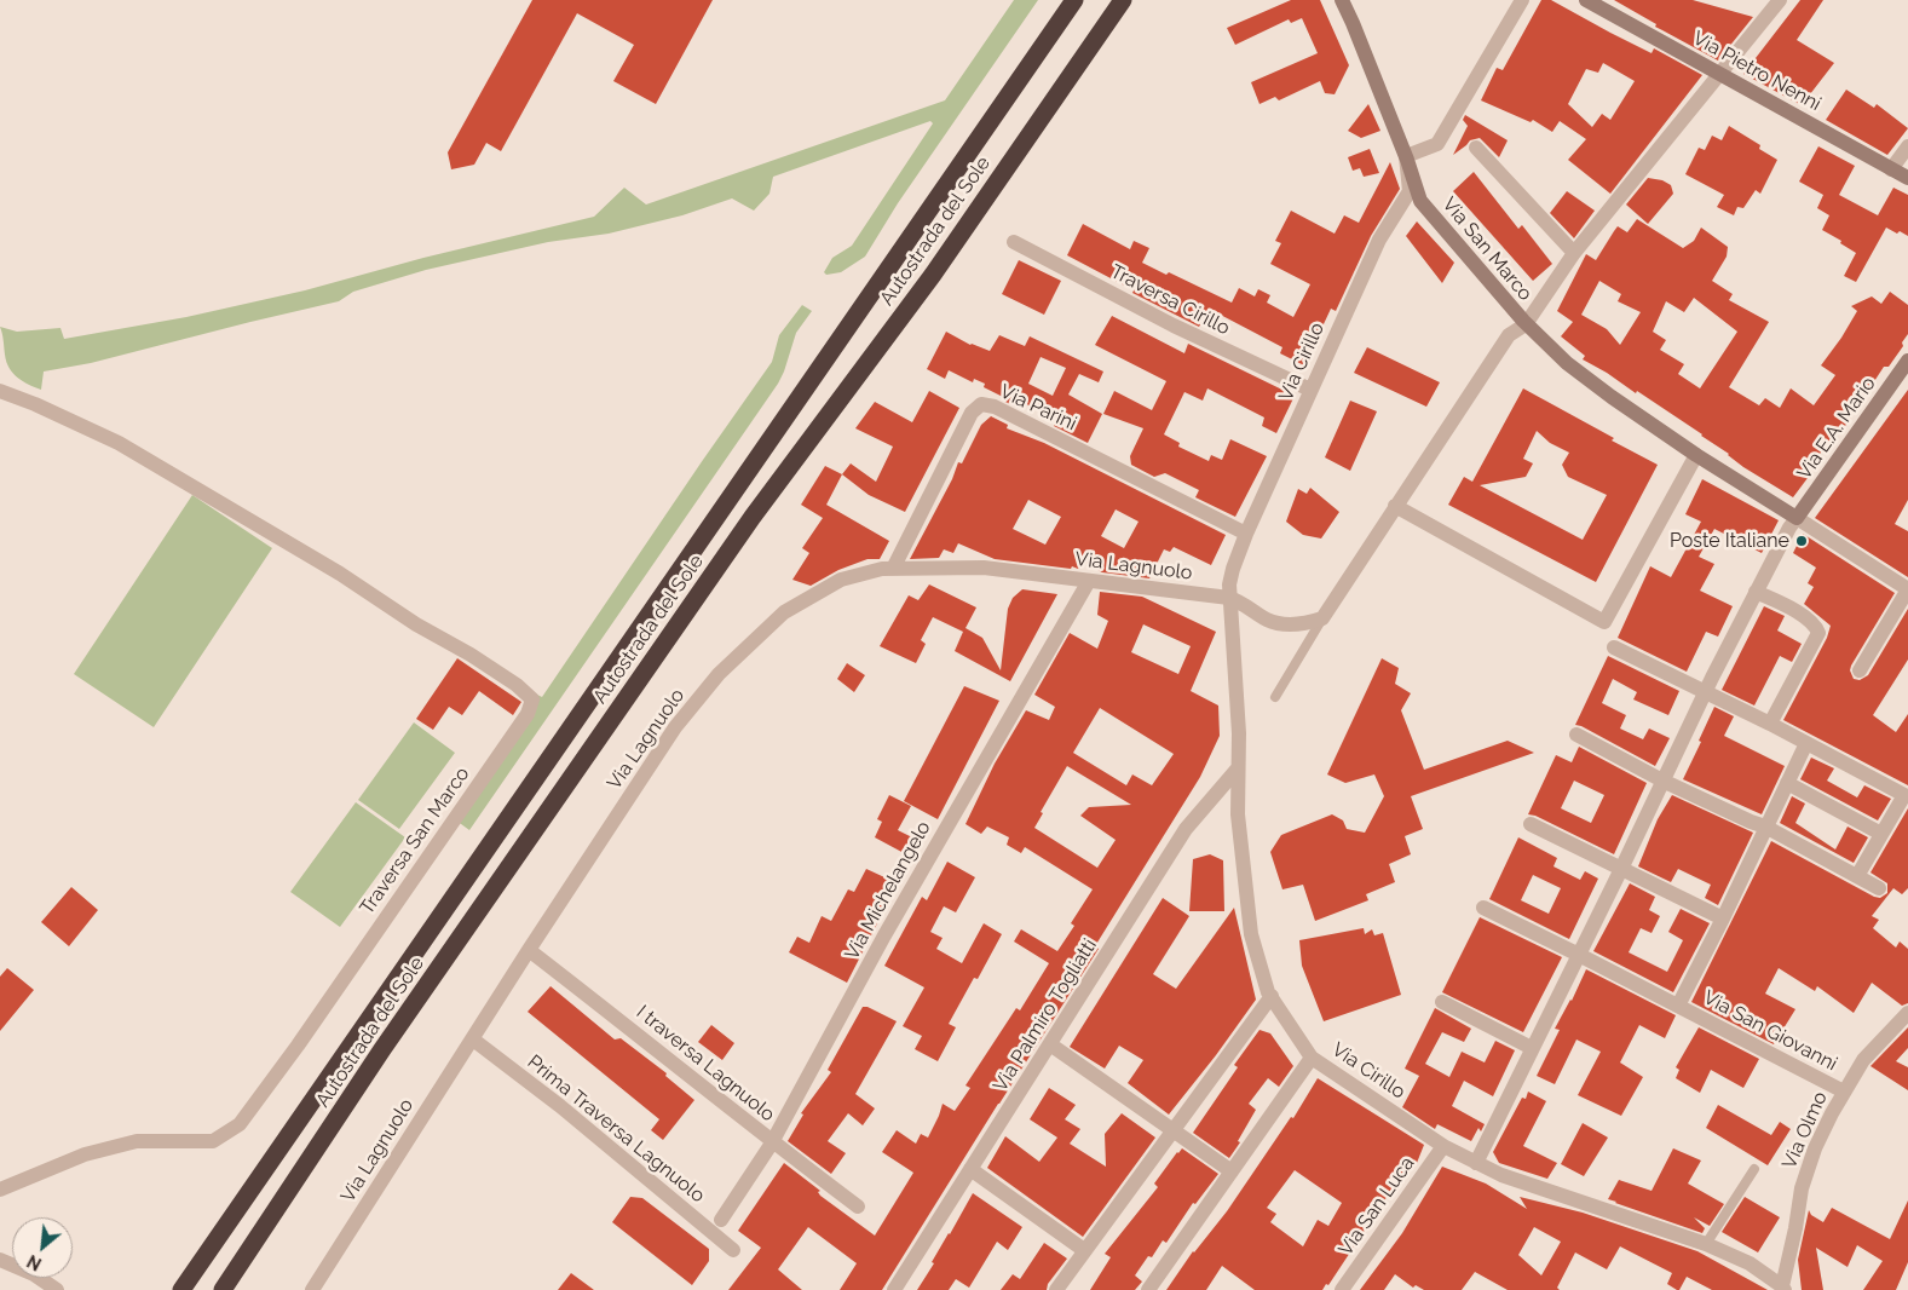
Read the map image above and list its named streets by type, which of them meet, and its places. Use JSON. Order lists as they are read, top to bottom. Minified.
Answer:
{"streets":{"highway":["Autostrada del Sole"],"main road":["Via Pietro Nenni","Via San Marco","Via E.A. Mario"],"street":["Traversa Cirillo","Via Cirillo","Via Parini","Via Lagnuolo","Traversa San Marco","Via Michelangelo","Via Palmiro Togliatti","Via San Giovanni","I traversa Lagnuolo","Prima Traversa Lagnuolo","Via Olmo","Via San Luca"]},"crossings":[["Via San Marco","Via Cirillo"],["Via San Marco","Via E.A. Mario"],["Traversa Cirillo","Via Cirillo"],["Via Cirillo","Via Parini"],["Via Cirillo","Via Lagnuolo"],["Via Cirillo","Via Palmiro Togliatti"],["Via Cirillo","Via Olmo"],["Via Cirillo","Via San Luca"],["Via Parini","Via Lagnuolo"],["Via Lagnuolo","Via Michelangelo"],["Via Lagnuolo","I traversa Lagnuolo"],["Via Lagnuolo","Prima Traversa Lagnuolo"],["Via Michelangelo","I traversa Lagnuolo"],["Via San Giovanni","Via Olmo"]],"places":["Poste Italiane"],"north":"bottom left"}
